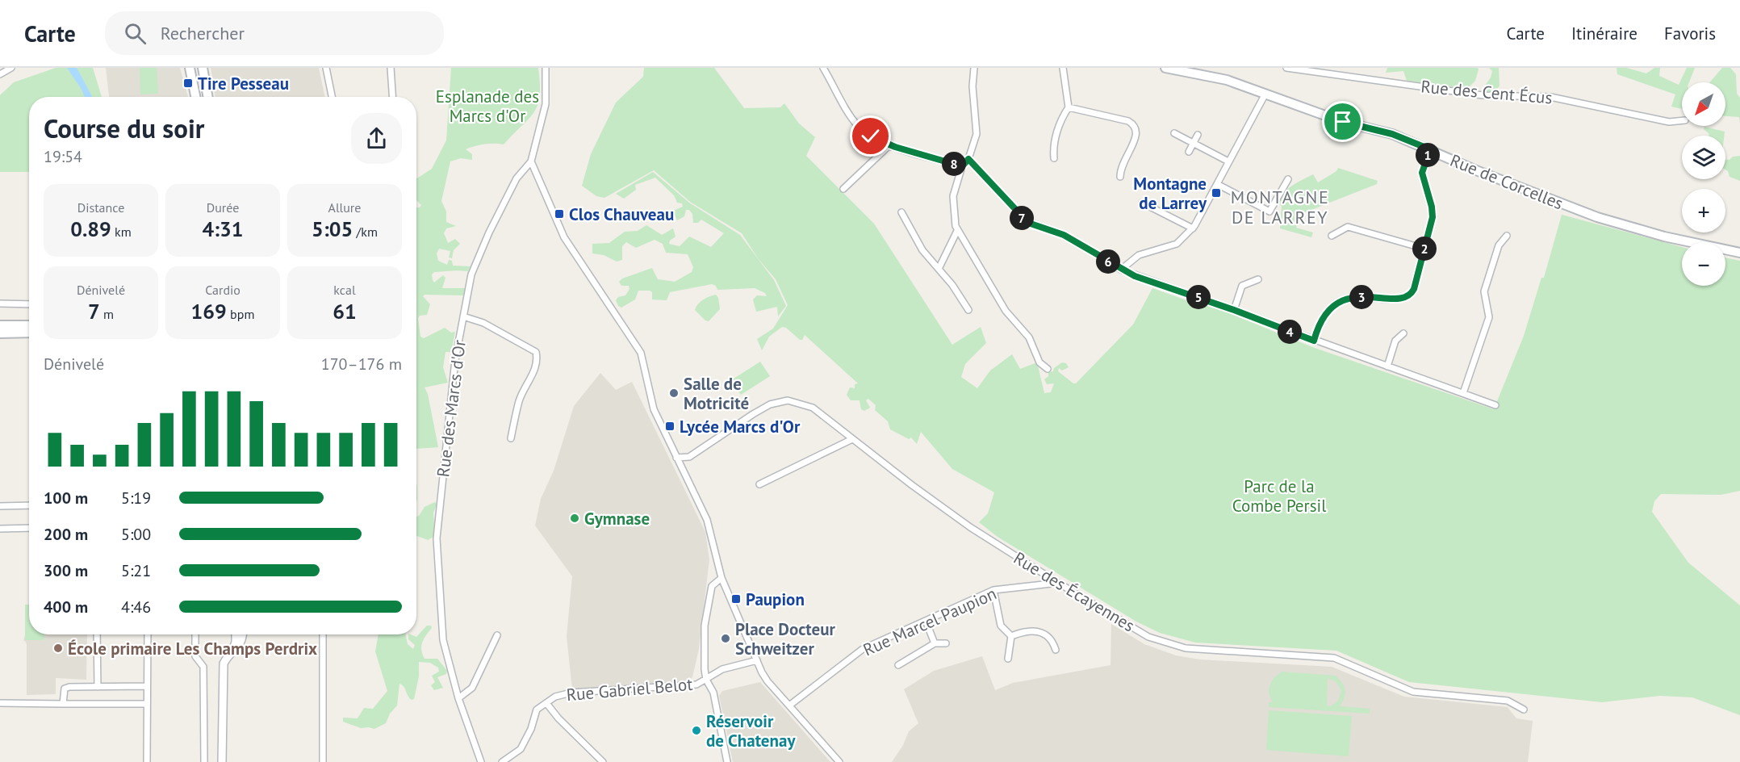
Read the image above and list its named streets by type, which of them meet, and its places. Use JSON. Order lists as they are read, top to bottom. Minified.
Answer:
{"streets":{"main road":["Rue de Corcelles"],"street":["Rue des Cent Écus","Rue des Marcs d'Or","Rue des Écayennes","Rue Marcel Paupion","Rue Gabriel Belot"]},"crossings":[["Rue des Écayennes","Rue Marcel Paupion"]],"districts":["MONTAGNE DE LARREY"],"parks":["Esplanade des Marcs d'Or","Parc de la Combe Persil"],"places":{"transit":["Tire Pesseau","Montagne de Larrey","Clos Chauveau","Lycée Marcs d'Or","Paupion"],"other":["Salle de Motricité","Gymnase","Place Docteur Schweitzer","École primaire Les Champs Perdrix","Réservoir de Chatenay"]},"north":"bottom left","page":{"header":"Carte","search":"Rechercher","nav":["Carte","Itinéraire","Favoris"],"map_buttons":["+","−"],"heading":["Course du soir","19:54"],"pins":["1","8","7","2","6","3","5","4"],"stats":[["Distance","0.89 km"],["Durée","4:31"],["Allure","5:05 /km"],["Dénivelé","7 m"],["Cardio","169 bpm"],["kcal","61"]],"chart":["Dénivelé","170–176 m"],"list":[{"name":"100 m","note":"5:19"},{"name":"200 m","note":"5:00"},{"name":"300 m","note":"5:21"},{"name":"400 m","note":"4:46"}]}}
